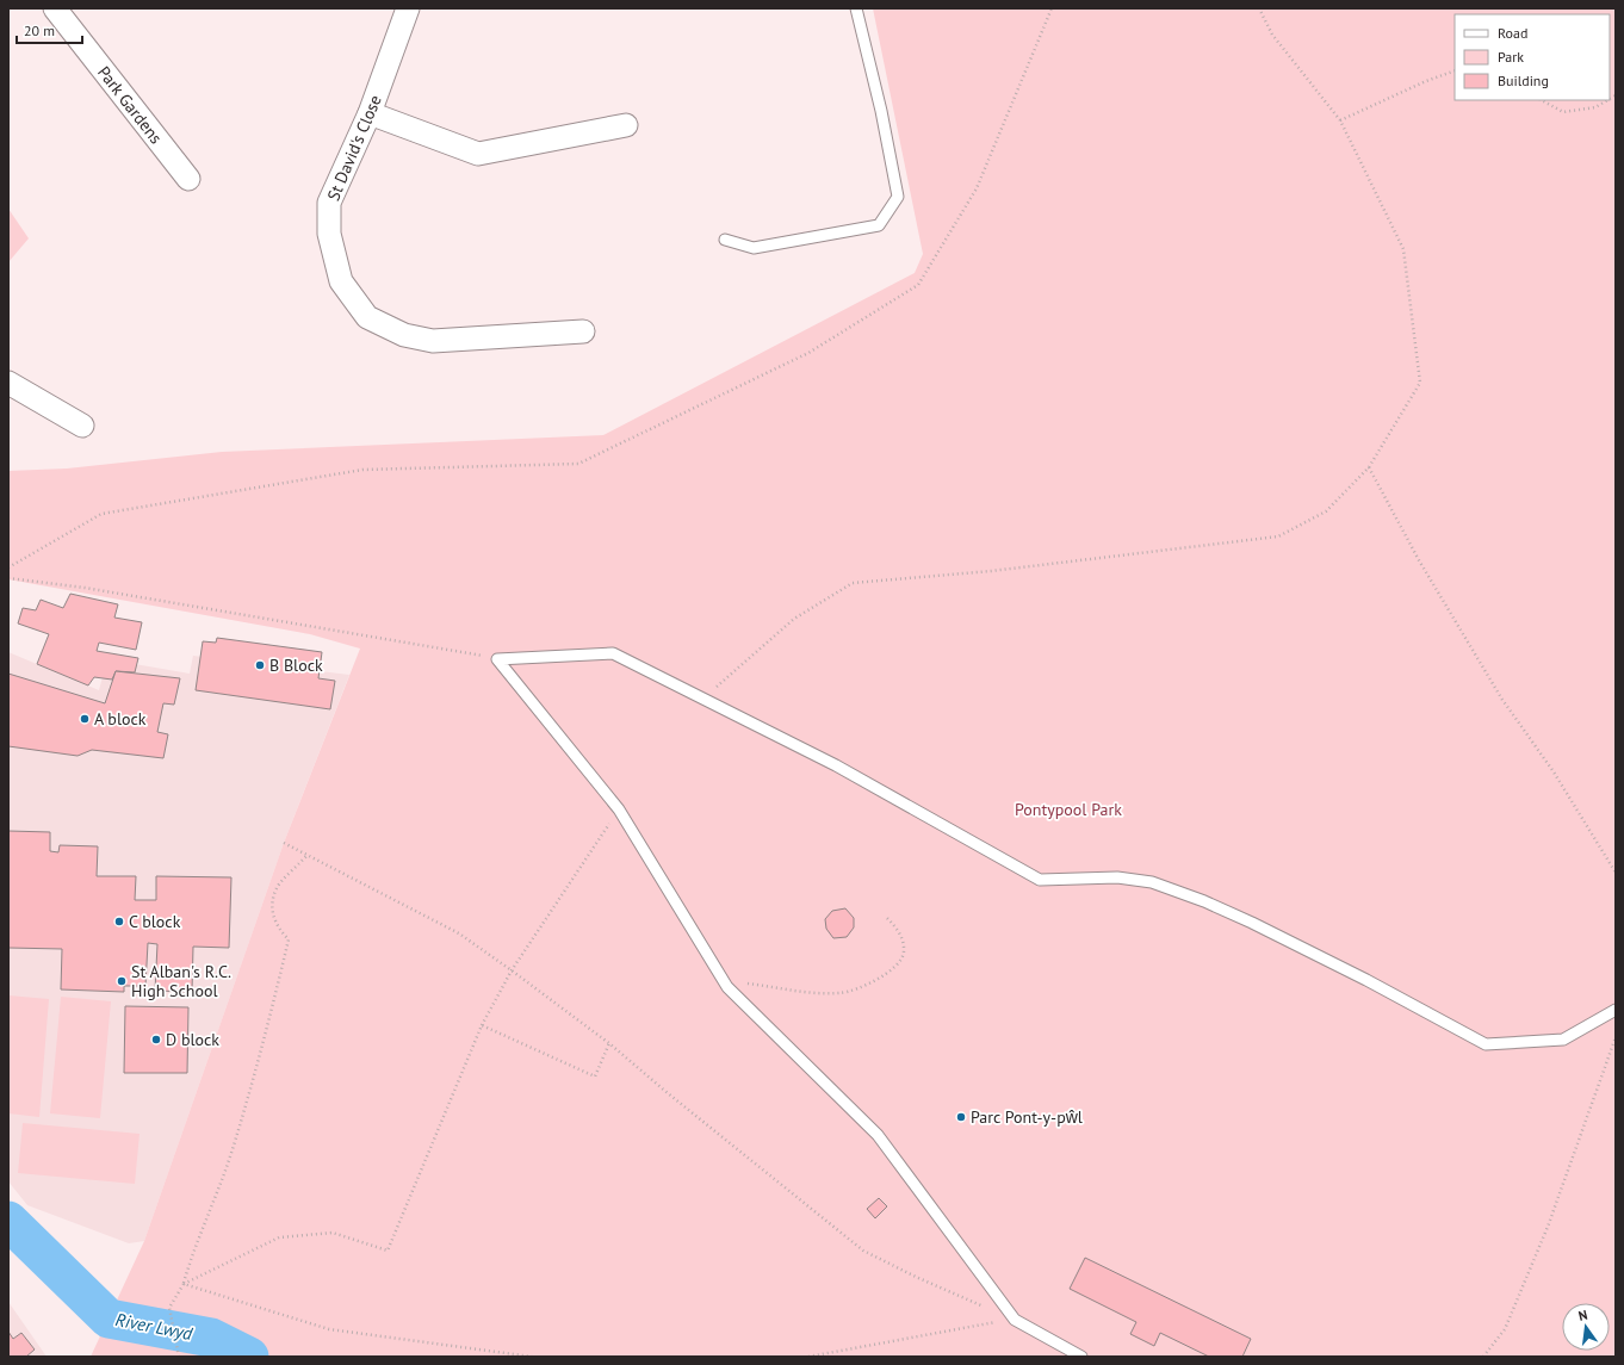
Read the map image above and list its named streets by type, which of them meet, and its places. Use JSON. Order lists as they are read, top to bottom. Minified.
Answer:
{"streets":{"street":["Park Gardens","St David's Close"]},"water":["River Lwyd"],"parks":["Pontypool Park"],"places":["B Block","A block","C block","St Alban's R.C. High School","D block","Parc Pont-y-pŵl"],"legend":["Road","Park","Building"],"scale_bar":"20 m","north":"top"}
